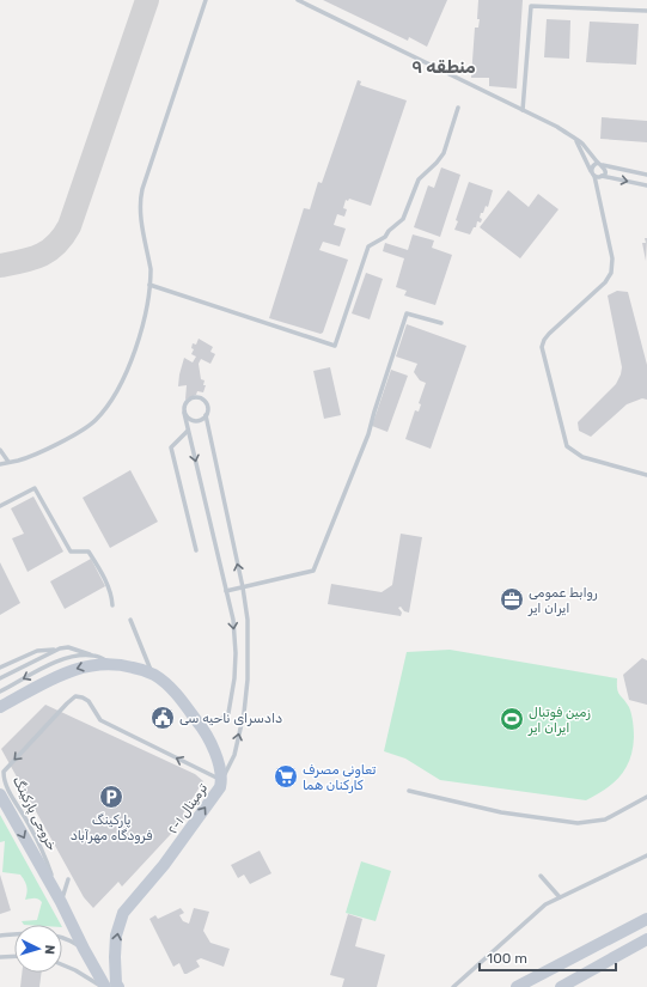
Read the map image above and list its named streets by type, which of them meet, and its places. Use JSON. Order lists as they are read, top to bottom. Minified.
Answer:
{"streets":{"main road":["ترمینال ۱-۲"],"lane":["خروجی پارکینگ"]},"crossings":[["ترمینال ۱-۲","خروجی پارکینگ"]],"districts":["منطقه ۹"],"places":{"office":["روابط عمومی ایران ایر"],"public building":["دادسرای ناحیه سی"],"sports":["زمین فوتبال ایران ایر"],"supermarket":["تعاونی مصرف کارکنان هما"],"parking":["پارکینگ فرودگاه مهرآباد"]},"scale_bar":"100 m","north":"right"}
